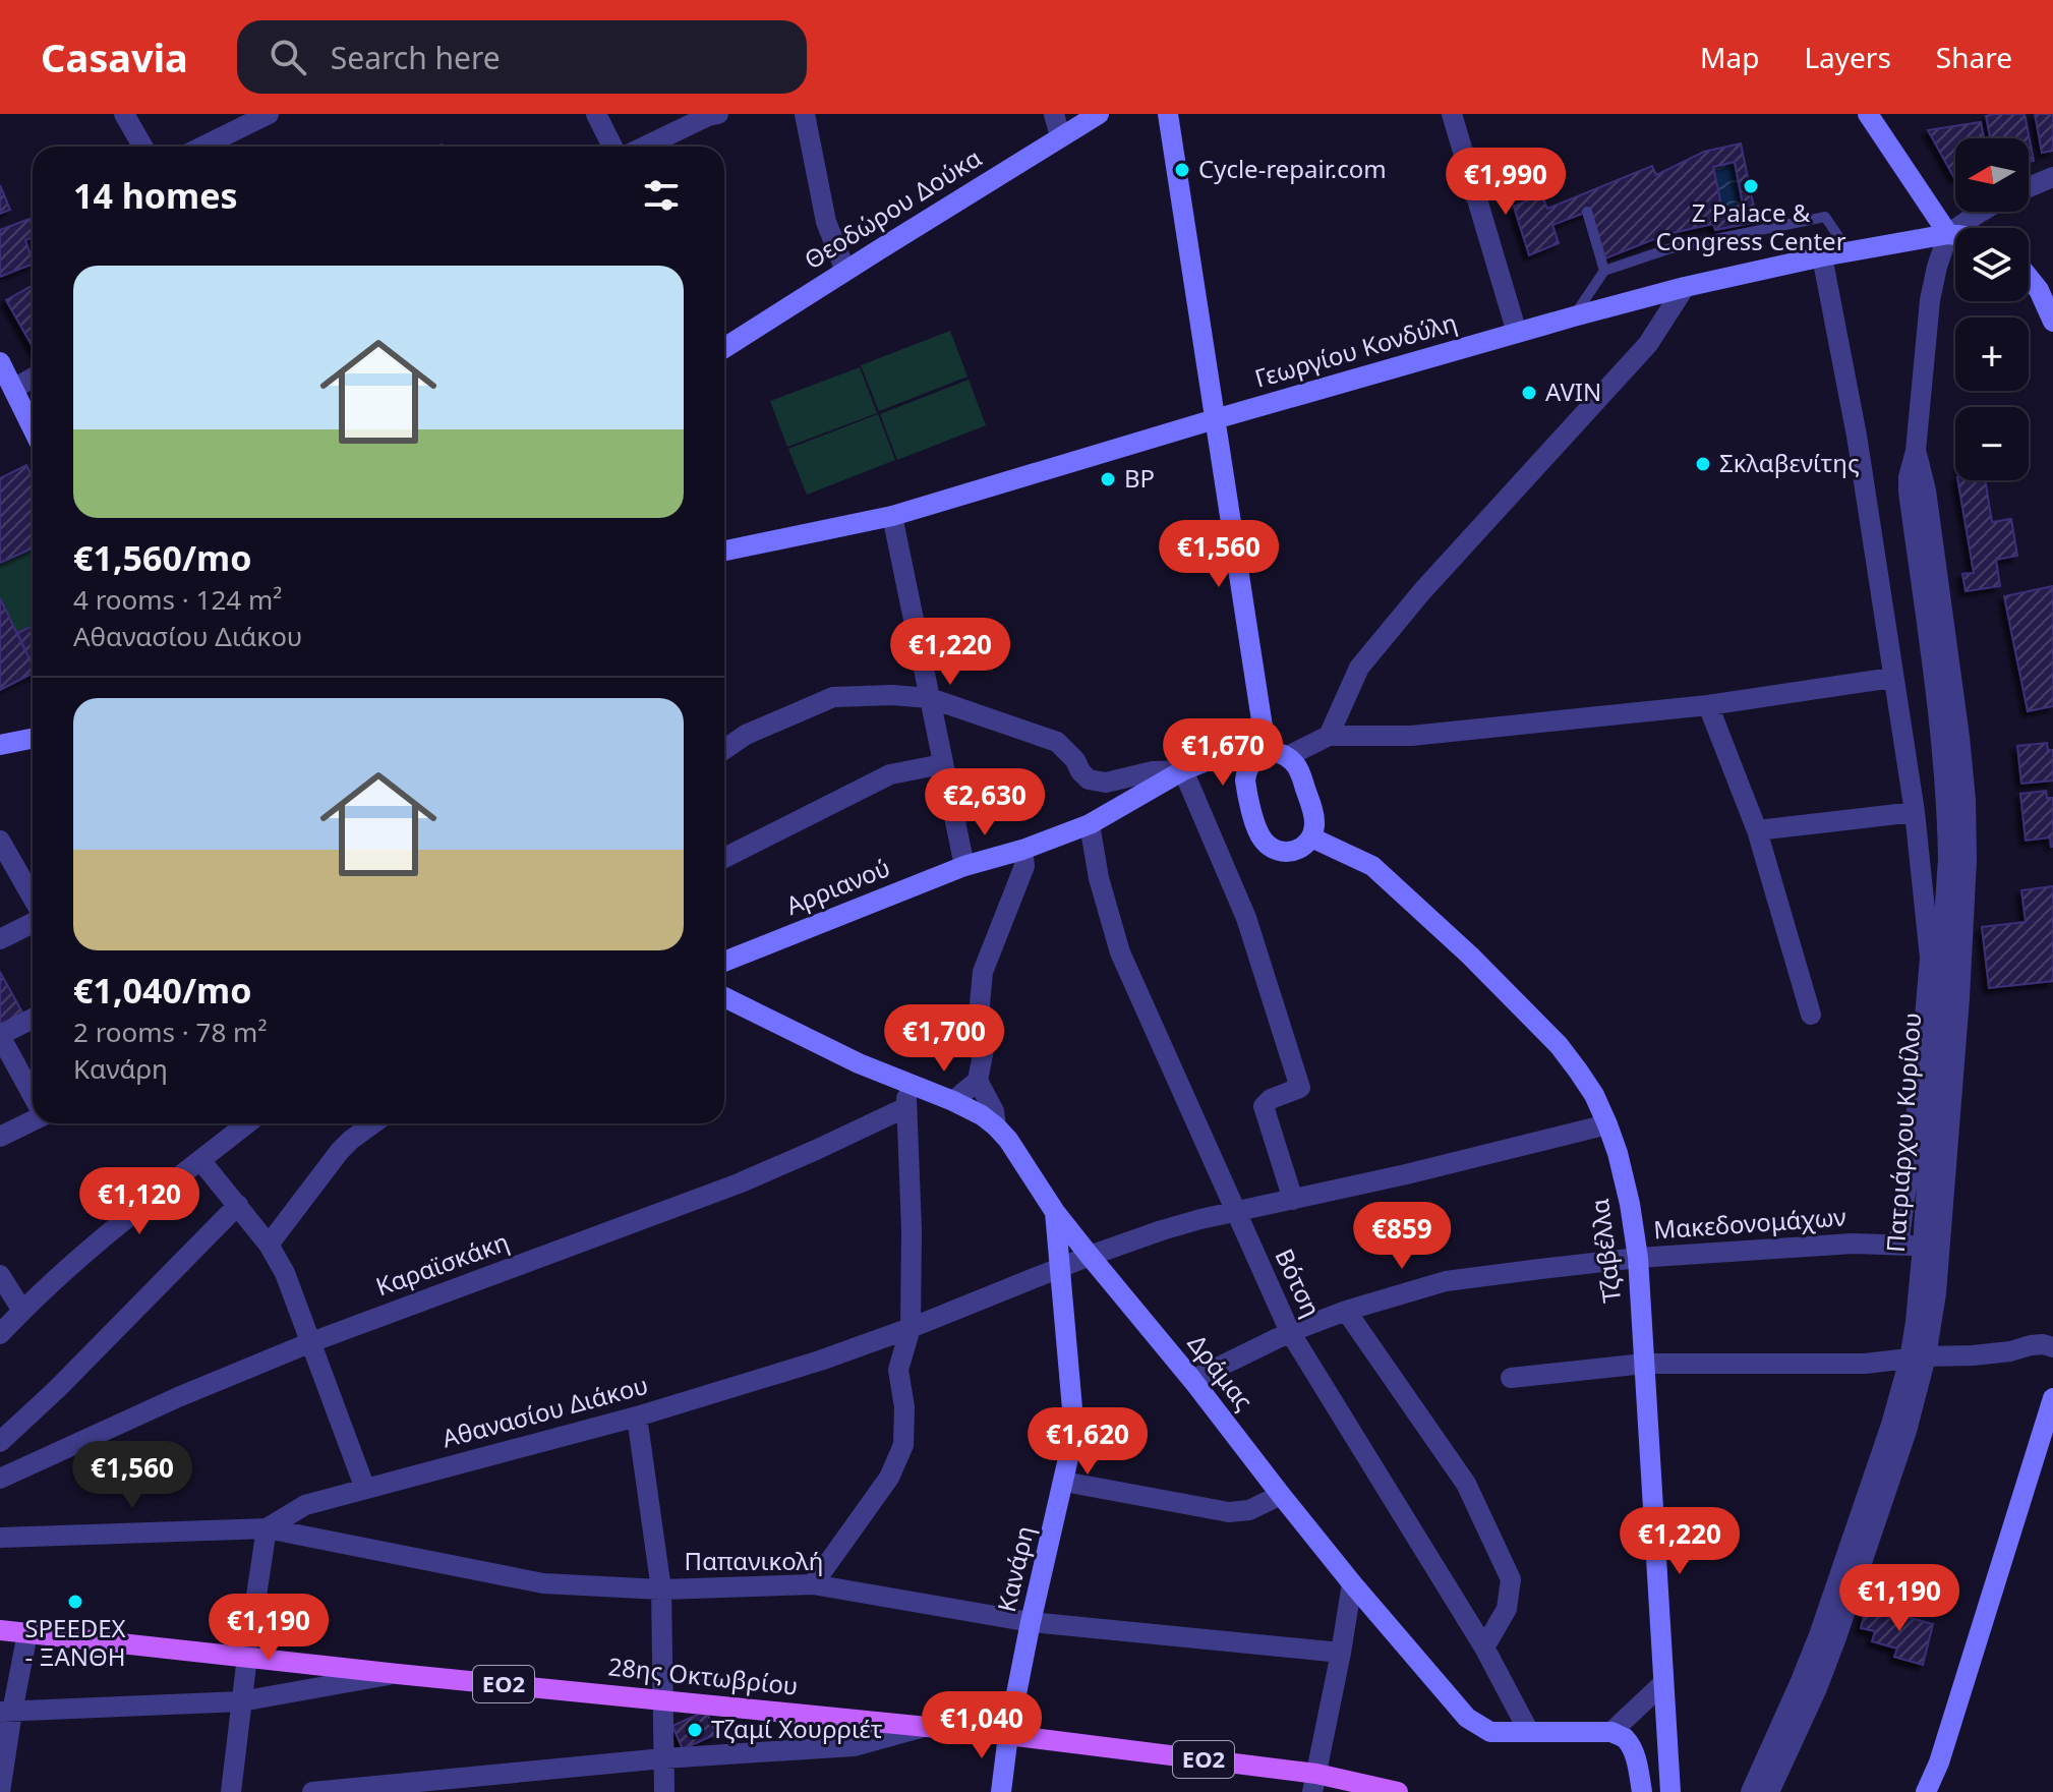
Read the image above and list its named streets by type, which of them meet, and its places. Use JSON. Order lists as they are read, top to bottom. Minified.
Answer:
{"streets":{"main road":["28ης Οκτωβρίου","ΕΟ2"],"street":["Θεοδώρου Δούκα","Γεωργίου Κονδύλη","Αρριανού","Πατριάρχου Κυρίλου","Μακεδονομάχων","Τζαβέλλα","Καραϊσκάκη","Βότση","Δράμας","Αθανασίου Διάκου","Παπανικολή","Κανάρη"]},"crossings":[["Γεωργίου Κονδύλη","Πατριάρχου Κυρίλου"],["Αρριανού","Τζαβέλλα"],["Αρριανού","Βότση"],["Πατριάρχου Κυρίλου","Μακεδονομάχων"],["Μακεδονομάχων","Τζαβέλλα"],["Μακεδονομάχων","Βότση"],["Μακεδονομάχων","Δράμας"],["Τζαβέλλα","Αθανασίου Διάκου"],["Βότση","Δράμας"],["Βότση","Αθανασίου Διάκου"],["Δράμας","Αθανασίου Διάκου"],["Δράμας","Κανάρη"],["Αθανασίου Διάκου","Παπανικολή"],["Αθανασίου Διάκου","Κανάρη"],["Παπανικολή","Κανάρη"],["Κανάρη","28ης Οκτωβρίου"]],"places":["Cycle-repair.com","Z Palace & Congress Center","AVIN","Σκλαβενίτης","BP","SPEEDEX - ΞΑΝΘΗ","Τζαμί Χουρριέτ"],"north":"left","page":{"header":"Casavia","search":"Search here","nav":["Map","Layers","Share"],"map_buttons":["+","−"],"heading":"14 homes","price":["€1,990","€1,560","€1,220","€1,670","€2,630","€1,700","€1,120","€859","€1,620","€1,560","€1,220","€1,190","€1,190","€1,040"],"list":[{"name":"€1,560/mo","note":"4 rooms · 124 m² · Αθανασίου Διάκου"},{"name":"€1,040/mo","note":"2 rooms · 78 m² · Κανάρη"}]}}
